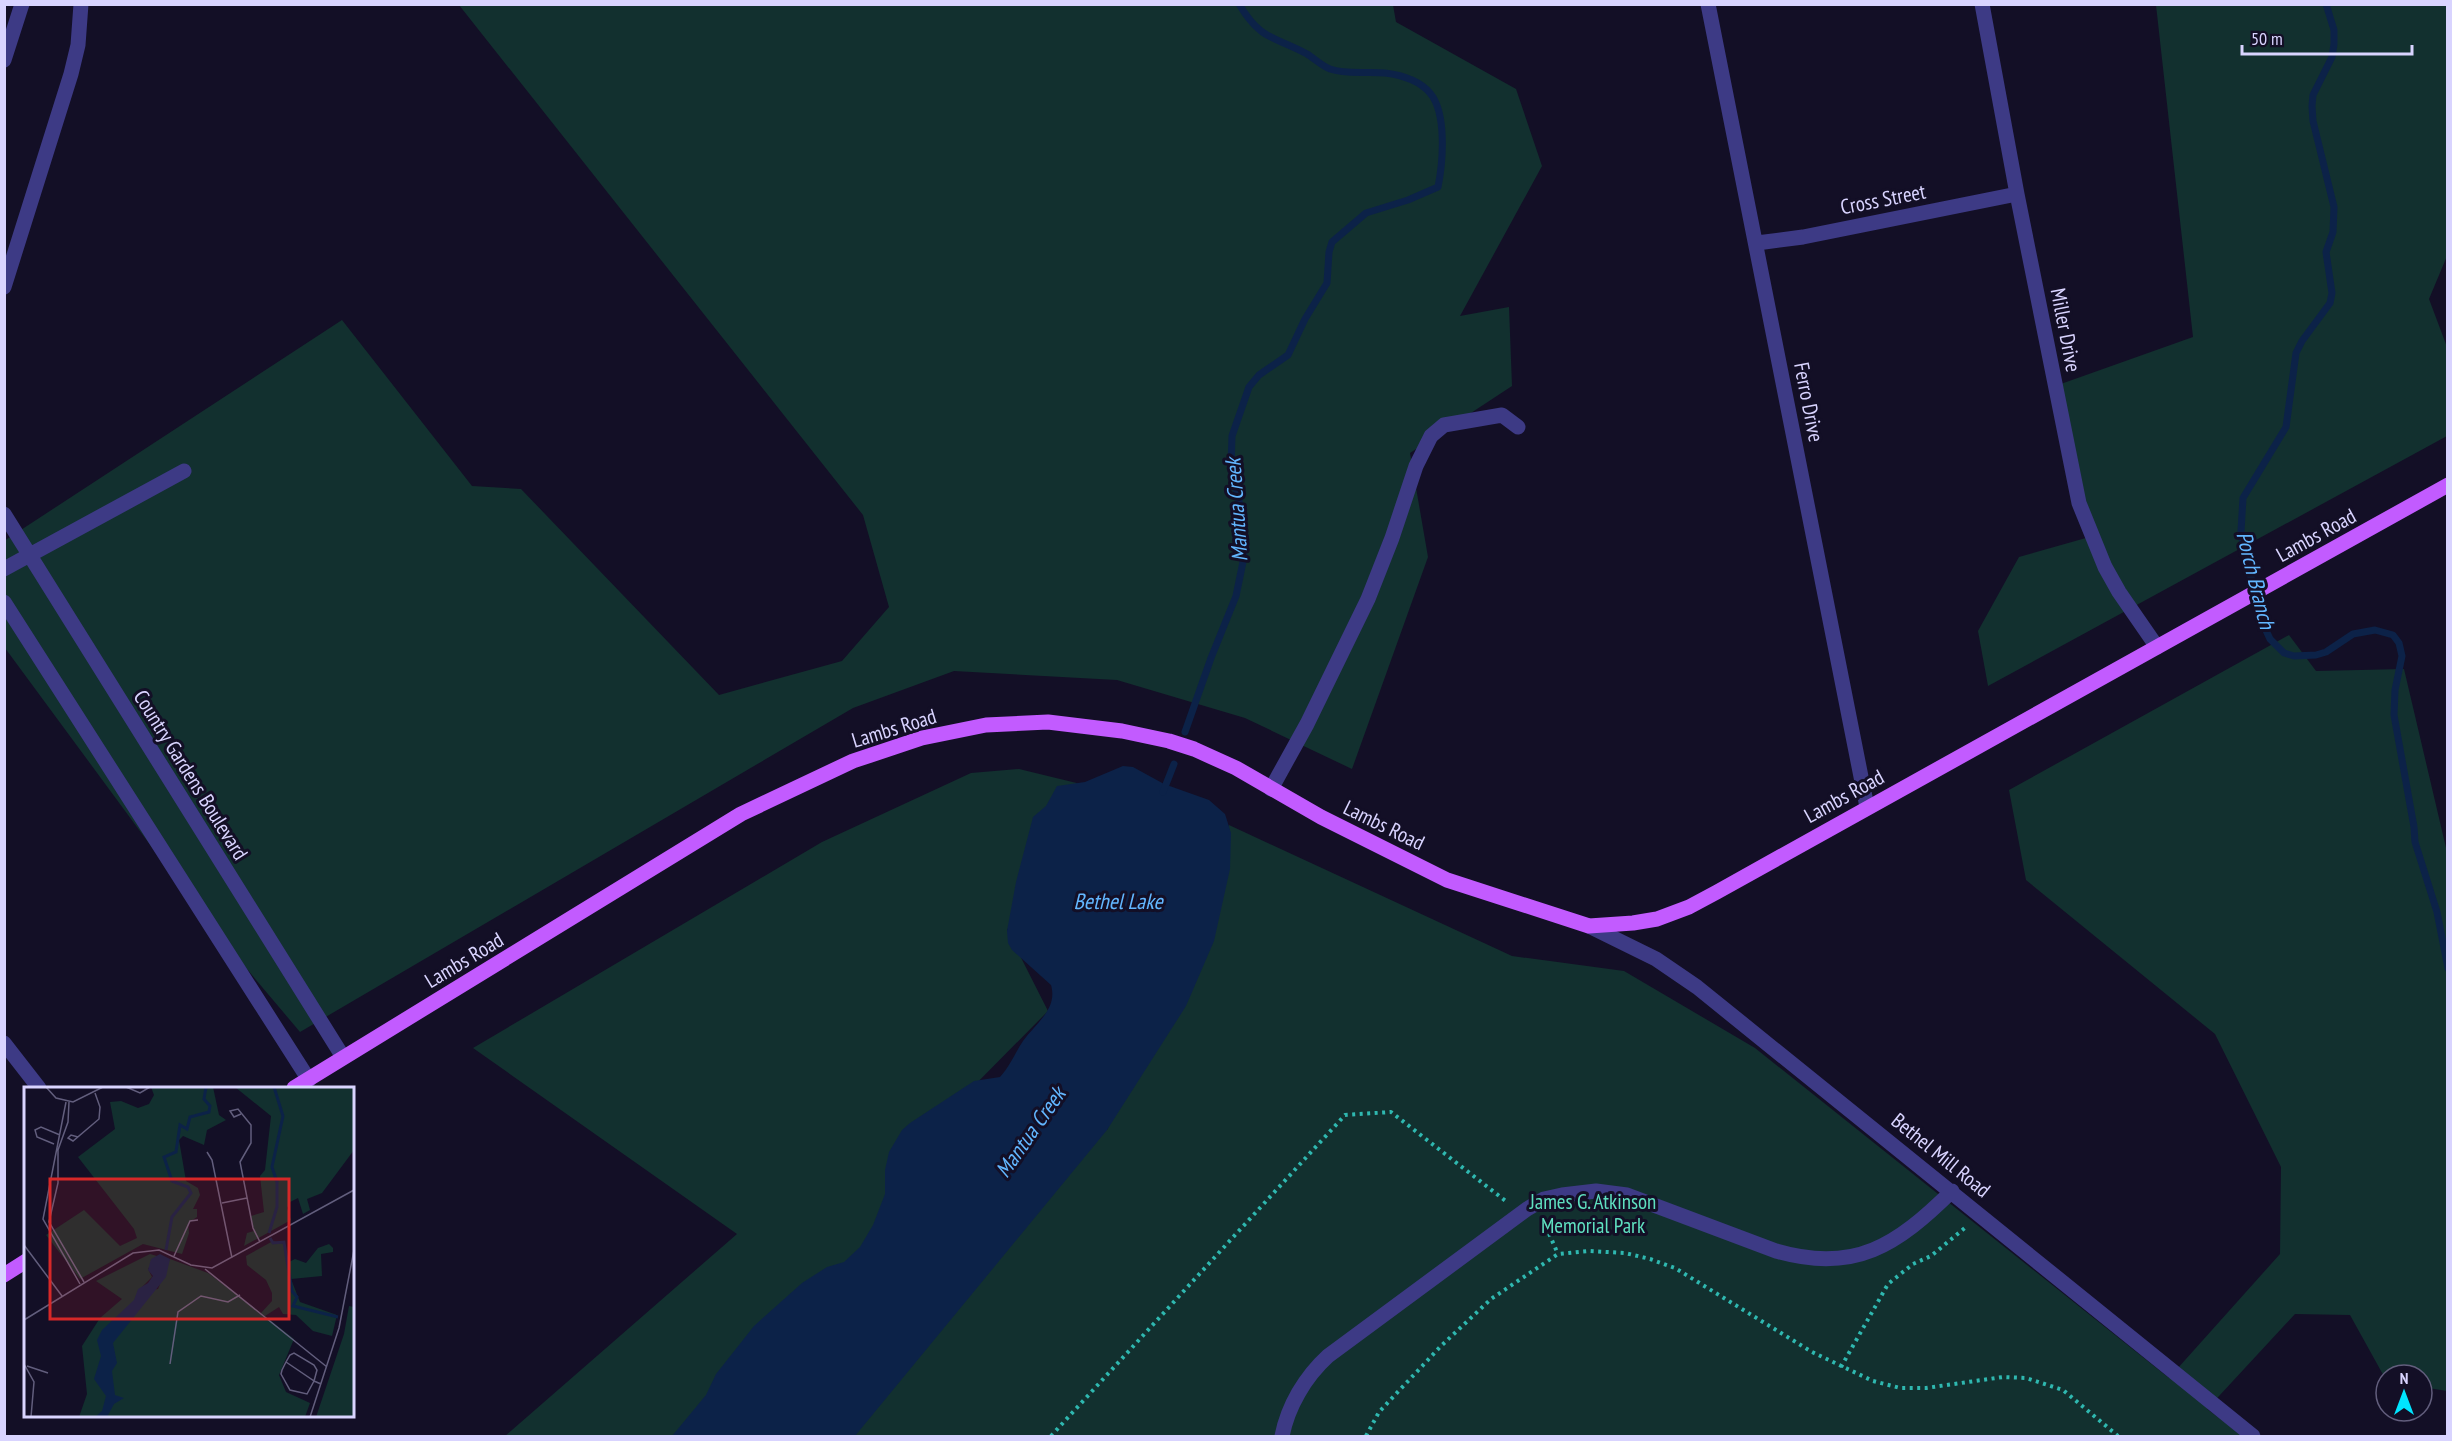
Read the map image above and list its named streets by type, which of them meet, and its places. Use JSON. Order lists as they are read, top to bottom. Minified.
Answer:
{"streets":{"main road":["Lambs Road"],"street":["Cross Street","Miller Drive","Ferro Drive","Country Gardens Boulevard","Bethel Mill Road"]},"crossings":[["Cross Street","Miller Drive"],["Cross Street","Ferro Drive"],["Miller Drive","Lambs Road"],["Ferro Drive","Lambs Road"],["Lambs Road","Country Gardens Boulevard"],["Lambs Road","Bethel Mill Road"]],"water":["Mantua Creek","Porch Branch","Bethel Lake"],"parks":["James G. Atkinson Memorial Park"],"scale_bar":"50 m","north":"top"}
